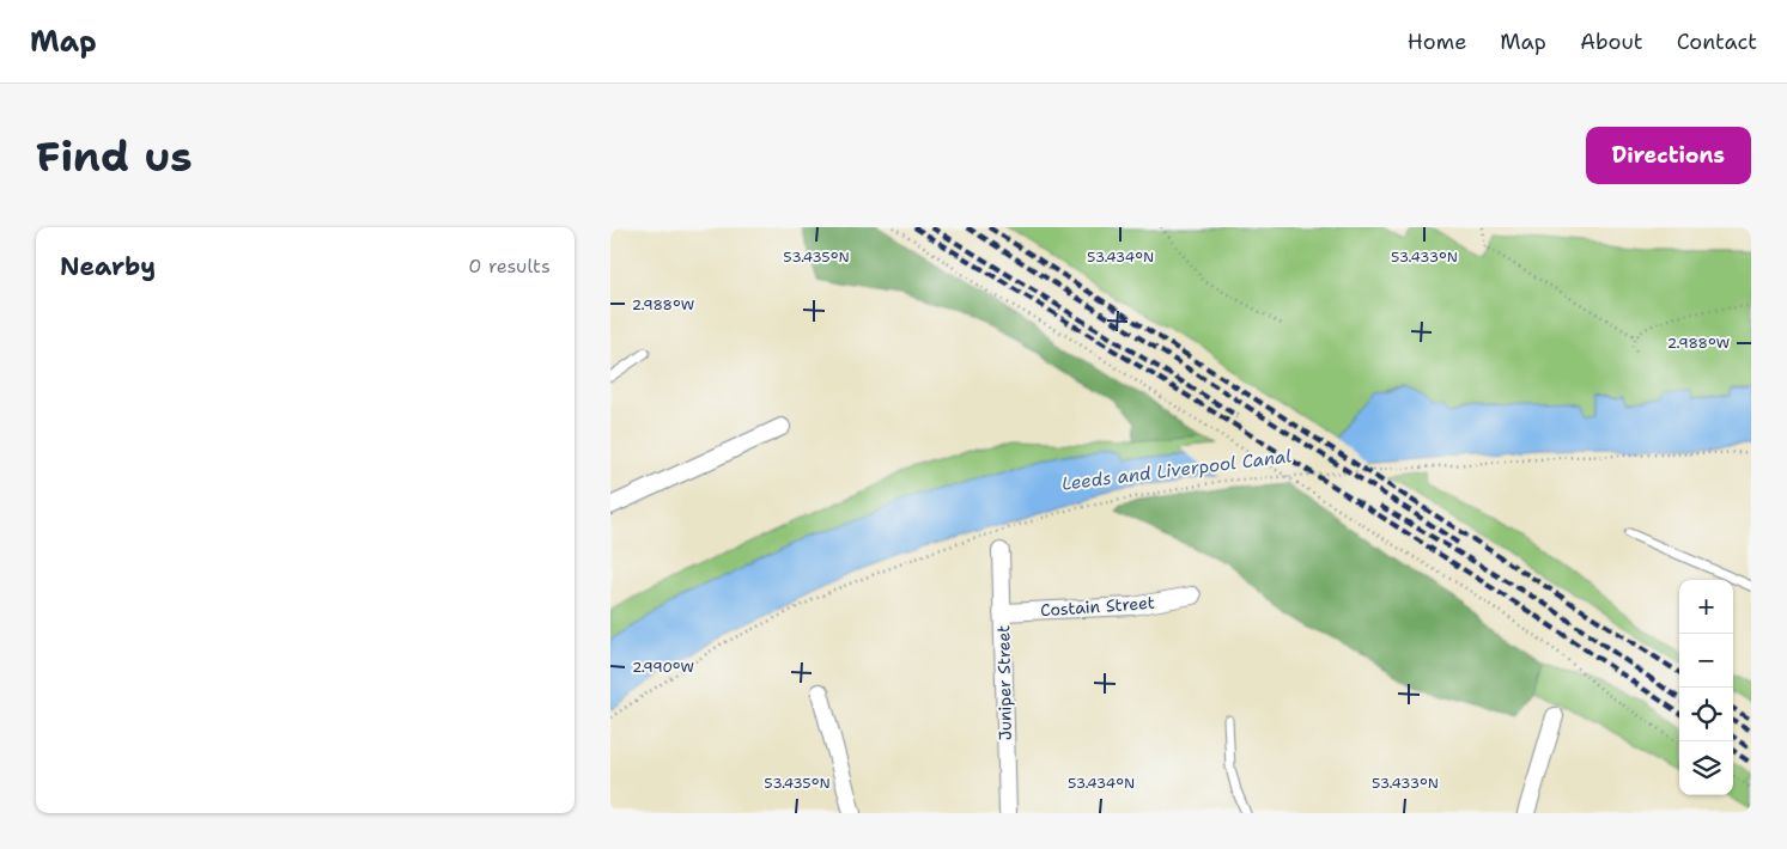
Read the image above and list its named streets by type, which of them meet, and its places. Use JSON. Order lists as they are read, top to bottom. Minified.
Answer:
{"streets":{"street":["Costain Street","Juniper Street"]},"crossings":[["Costain Street","Juniper Street"]],"water":["Leeds and Liverpool Canal"],"page":{"header":"Map","nav":["Home","Map","About","Contact"],"buttons":"Directions","title":"Find us","heading":["Nearby","0 results"],"map_buttons":["+","−"]},"coordinates":["53.435°N","53.434°N","53.433°N","2.988°W","2.990°W"]}
